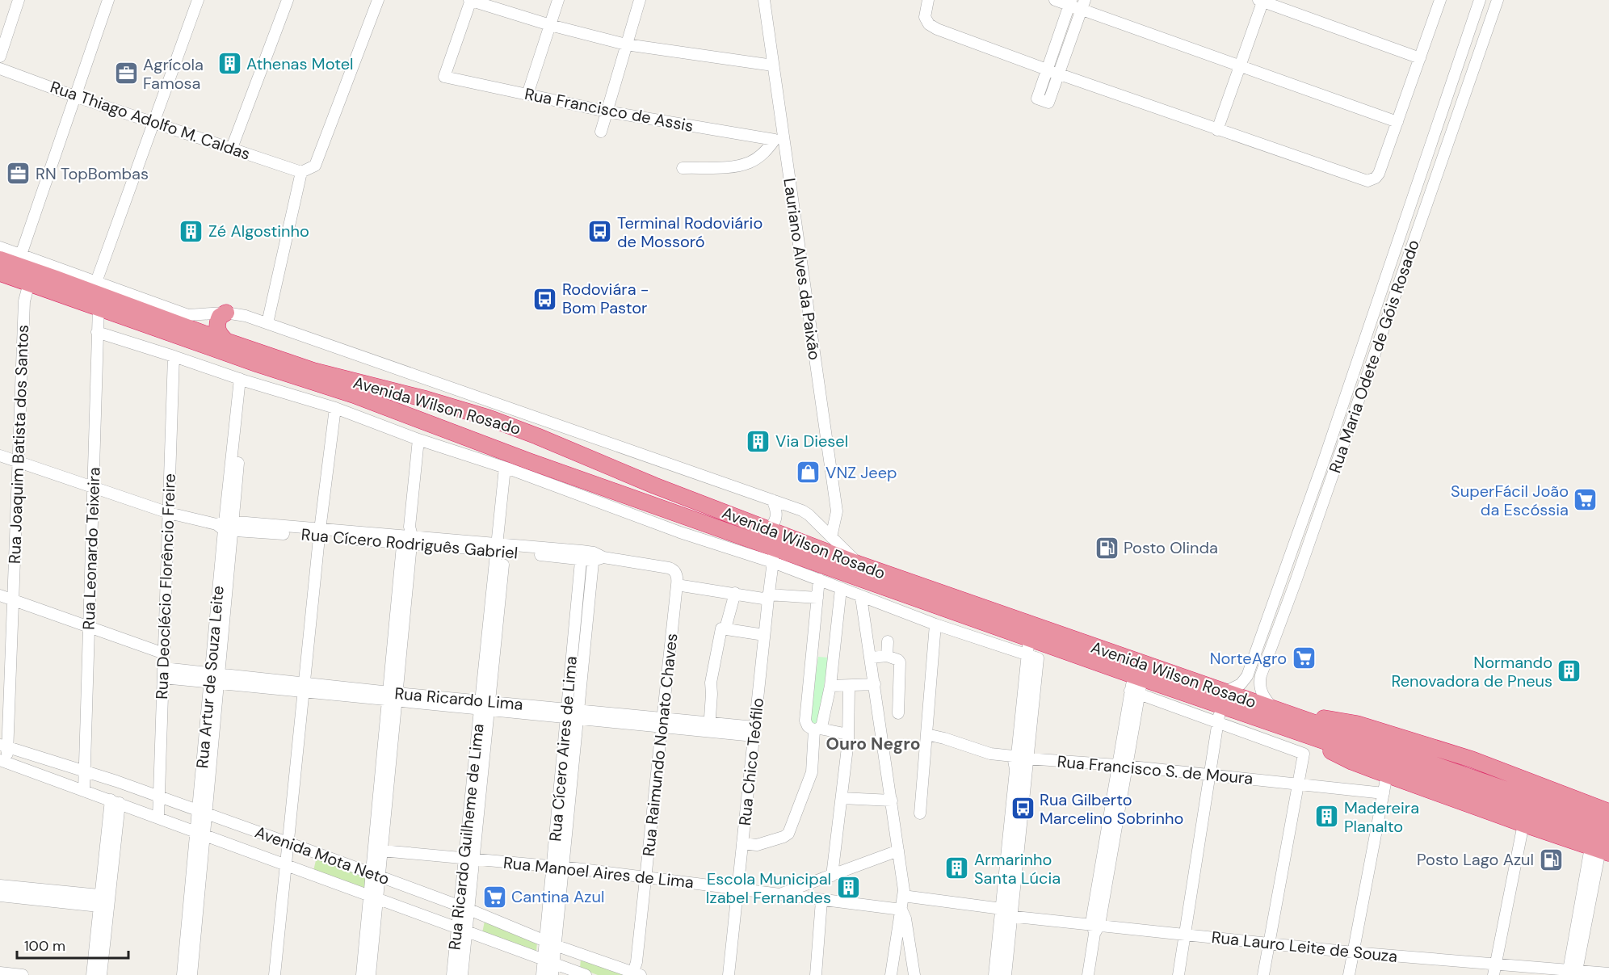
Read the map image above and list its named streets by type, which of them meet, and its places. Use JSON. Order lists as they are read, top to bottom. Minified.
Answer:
{"streets":{"highway":["Avenida Wilson Rosado"],"street":["Rua Francisco de Assis","Rua Thiago Adolfo M. Caldas","Lauriano Alves da Paixão","Rua Maria Odete de Góis Rosado","Rua Joaquim Batista dos Santos","Rua Cícero Rodriguês Gabriel","Rua Leonardo Teixeira","Rua Deoclécio Florêncio Freire","Rua Artur de Souza Leite","Rua Ricardo Lima","Rua Raimundo Nonato Chaves","Rua Cícero Aires de Lima","Rua Chico Teófilo","Rua Francisco S. de Moura","Rua Ricardo Guilheme de Lima","Avenida Mota Neto","Rua Manoel Aires de Lima","Rua Lauro Leite de Souza"]},"crossings":[["Rua Maria Odete de Góis Rosado","Avenida Wilson Rosado"],["Avenida Wilson Rosado","Rua Joaquim Batista dos Santos"],["Avenida Wilson Rosado","Rua Leonardo Teixeira"],["Avenida Wilson Rosado","Rua Chico Teófilo"],["Rua Joaquim Batista dos Santos","Rua Cícero Rodriguês Gabriel"],["Rua Joaquim Batista dos Santos","Avenida Mota Neto"],["Rua Cícero Rodriguês Gabriel","Rua Leonardo Teixeira"],["Rua Cícero Rodriguês Gabriel","Rua Deoclécio Florêncio Freire"],["Rua Cícero Rodriguês Gabriel","Rua Artur de Souza Leite"],["Rua Cícero Rodriguês Gabriel","Rua Raimundo Nonato Chaves"],["Rua Cícero Rodriguês Gabriel","Rua Cícero Aires de Lima"],["Rua Cícero Rodriguês Gabriel","Rua Ricardo Guilheme de Lima"],["Rua Leonardo Teixeira","Avenida Mota Neto"],["Rua Deoclécio Florêncio Freire","Rua Ricardo Lima"],["Rua Deoclécio Florêncio Freire","Avenida Mota Neto"],["Rua Artur de Souza Leite","Rua Ricardo Lima"],["Rua Artur de Souza Leite","Avenida Mota Neto"],["Rua Ricardo Lima","Rua Raimundo Nonato Chaves"],["Rua Ricardo Lima","Rua Cícero Aires de Lima"],["Rua Ricardo Lima","Rua Chico Teófilo"],["Rua Ricardo Lima","Rua Ricardo Guilheme de Lima"],["Rua Raimundo Nonato Chaves","Avenida Mota Neto"],["Rua Raimundo Nonato Chaves","Rua Manoel Aires de Lima"],["Rua Cícero Aires de Lima","Avenida Mota Neto"],["Rua Cícero Aires de Lima","Rua Manoel Aires de Lima"],["Rua Chico Teófilo","Rua Manoel Aires de Lima"],["Rua Ricardo Guilheme de Lima","Avenida Mota Neto"],["Rua Ricardo Guilheme de Lima","Rua Manoel Aires de Lima"]],"districts":["Ouro Negro"],"places":{"building":["Athenas Motel","Zé Algostinho","Via Diesel","Normando Renovadora de Pneus","Madereira Planalto","Armarinho Santa Lúcia","Escola Municipal Izabel Fernandes"],"office":["Agrícola Famosa","RN TopBombas"],"bus stop":["Terminal Rodoviário de Mossoró","Rodoviára - Bom Pastor","Rua Gilberto Marcelino Sobrinho"],"shop":["VNZ Jeep"],"supermarket":["SuperFácil João da Escóssia","NorteAgro","Cantina Azul"],"fuel station":["Posto Olinda","Posto Lago Azul"]},"scale_bar":"100 m"}
